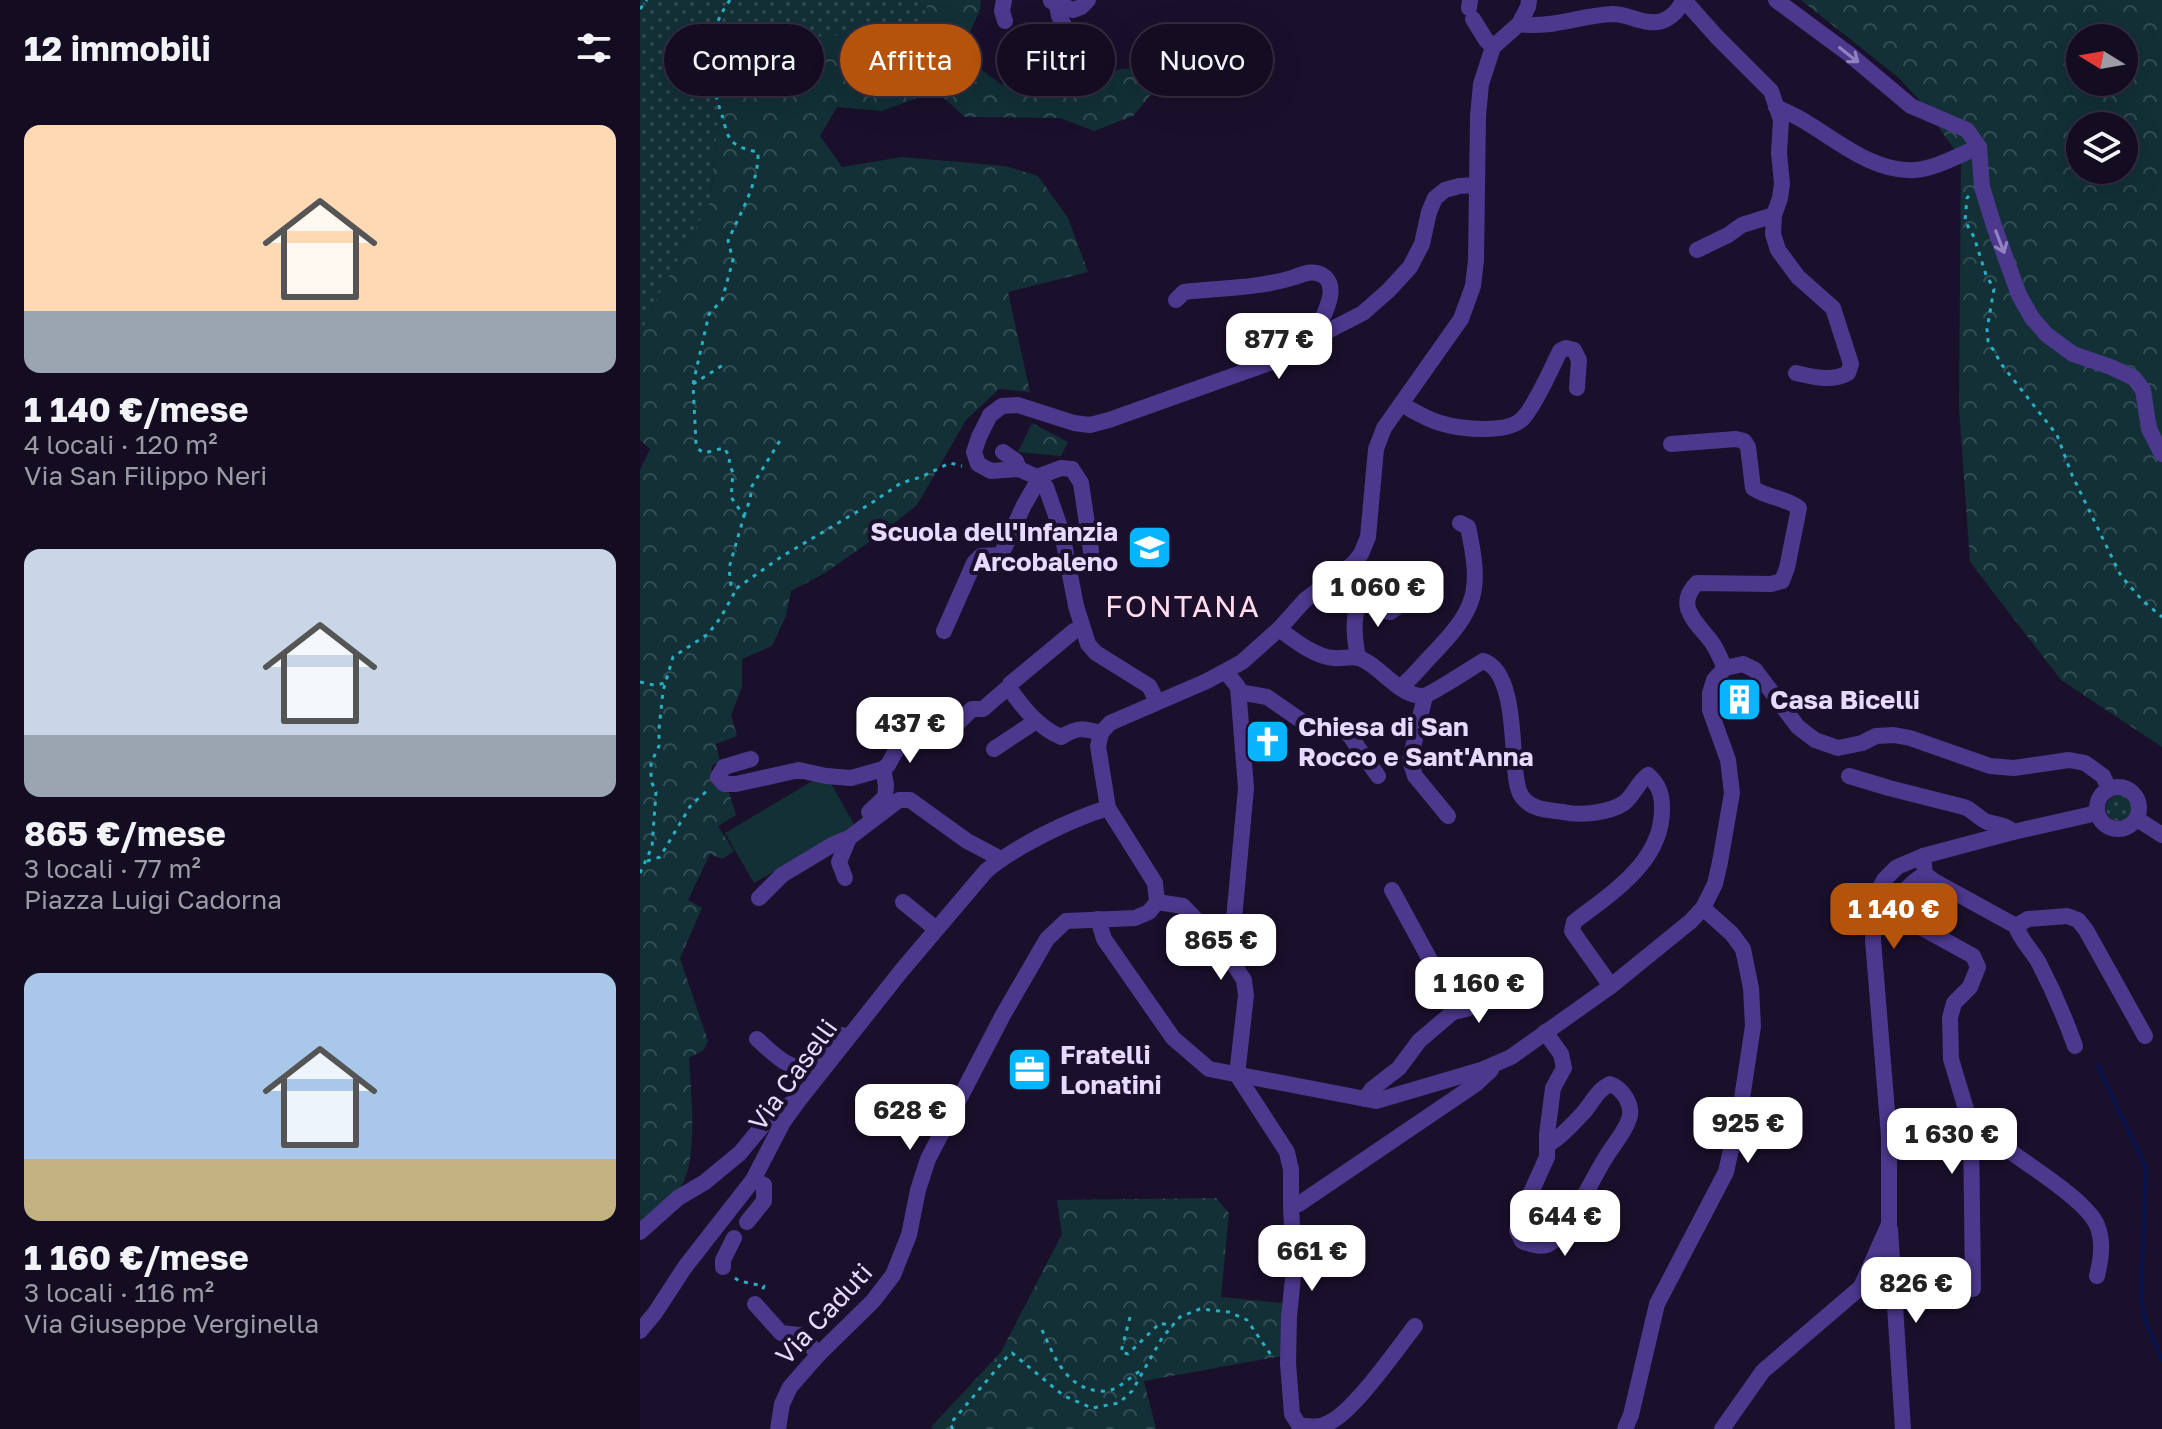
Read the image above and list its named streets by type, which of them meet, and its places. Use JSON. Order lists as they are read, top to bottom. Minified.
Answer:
{"streets":{"street":["Via Caselli","Via Caduti"]},"districts":["FONTANA"],"places":{"school or university":["Scuola dell'Infanzia Arcobaleno"],"building":["Casa Bicelli"],"church":["Chiesa di San Rocco e Sant'Anna"],"office":["Fratelli Lonatini"]},"north":"left","page":{"heading":"12 immobili","chip":["Compra","Affitta","Filtri","Nuovo"],"list":[{"name":"1 140 €/mese","note":"4 locali · 120 m² · Via San Filippo Neri"},{"name":"865 €/mese","note":"3 locali · 77 m² · Piazza Luigi Cadorna"},{"name":"1 160 €/mese","note":"3 locali · 116 m² · Via Giuseppe Verginella"}],"price":["877 €","1 060 €","437 €","1 140 €","865 €","1 160 €","628 €","925 €","1 630 €","644 €","661 €","826 €"]}}
